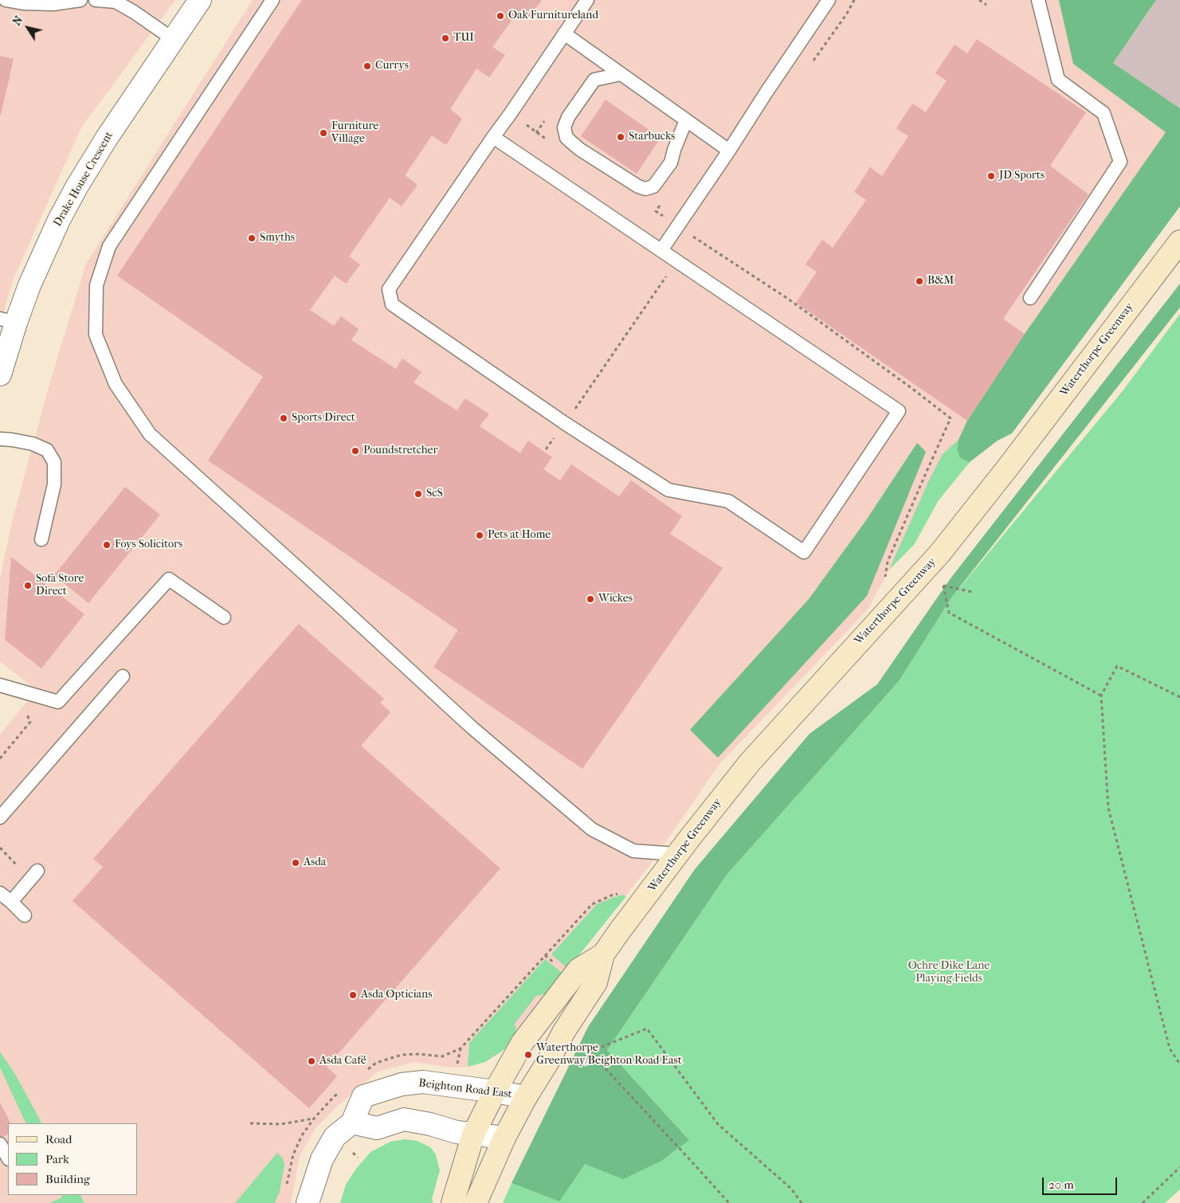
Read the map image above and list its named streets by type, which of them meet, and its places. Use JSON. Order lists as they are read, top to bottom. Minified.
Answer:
{"streets":{"street":["Drake House Crescent","Waterthorpe Greenway","Beighton Road East"]},"crossings":[["Waterthorpe Greenway","Beighton Road East"]],"parks":["Ochre Dike Lane Playing Fields"],"places":["Oak Furnitureland","TUI","Currys","Furniture Village","Starbucks","JD Sports","Smyths","B&M","Sports Direct","Poundstretcher","ScS","Pets at Home","Foys Solicitors","Sofa Store Direct","Wickes","Asda","Asda Opticians","Waterthorpe Greenway/Beighton Road East","Asda Café"],"legend":["Road","Park","Building"],"scale_bar":"20 m","north":"top left"}
